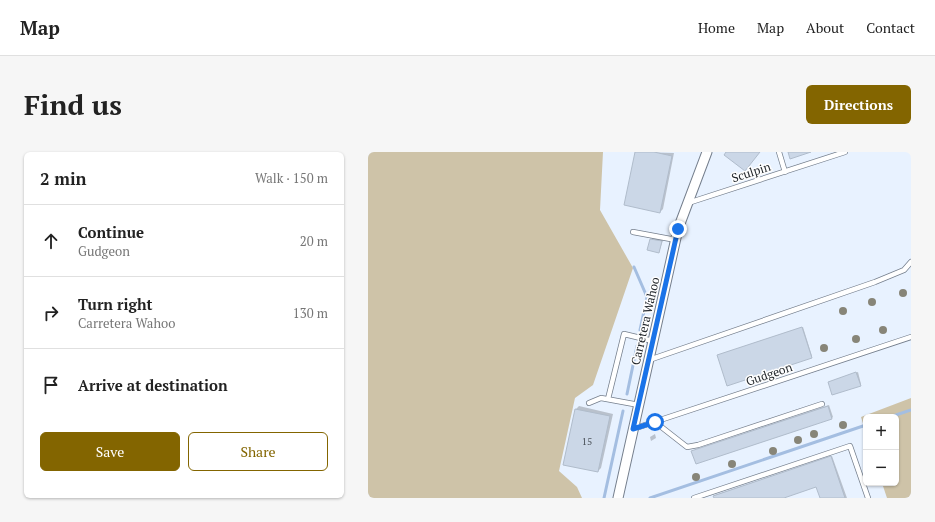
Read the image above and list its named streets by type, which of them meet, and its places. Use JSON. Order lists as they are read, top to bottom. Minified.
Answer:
{"streets":{"street":["Carretera Wahoo"],"lane":["Sculpin","Gudgeon"]},"crossings":[["Sculpin","Carretera Wahoo"],["Carretera Wahoo","Gudgeon"]],"house_numbers":["15"],"page":{"header":"Map","nav":["Home","Map","About","Contact"],"buttons":["Directions",["Save","Share"]],"title":"Find us","heading":["2 min","Walk · 150 m"],"list":[["Continue","Gudgeon","20 m"],["Turn right","Carretera Wahoo","130 m"],"Arrive at destination"],"map_buttons":["+","−"]}}
